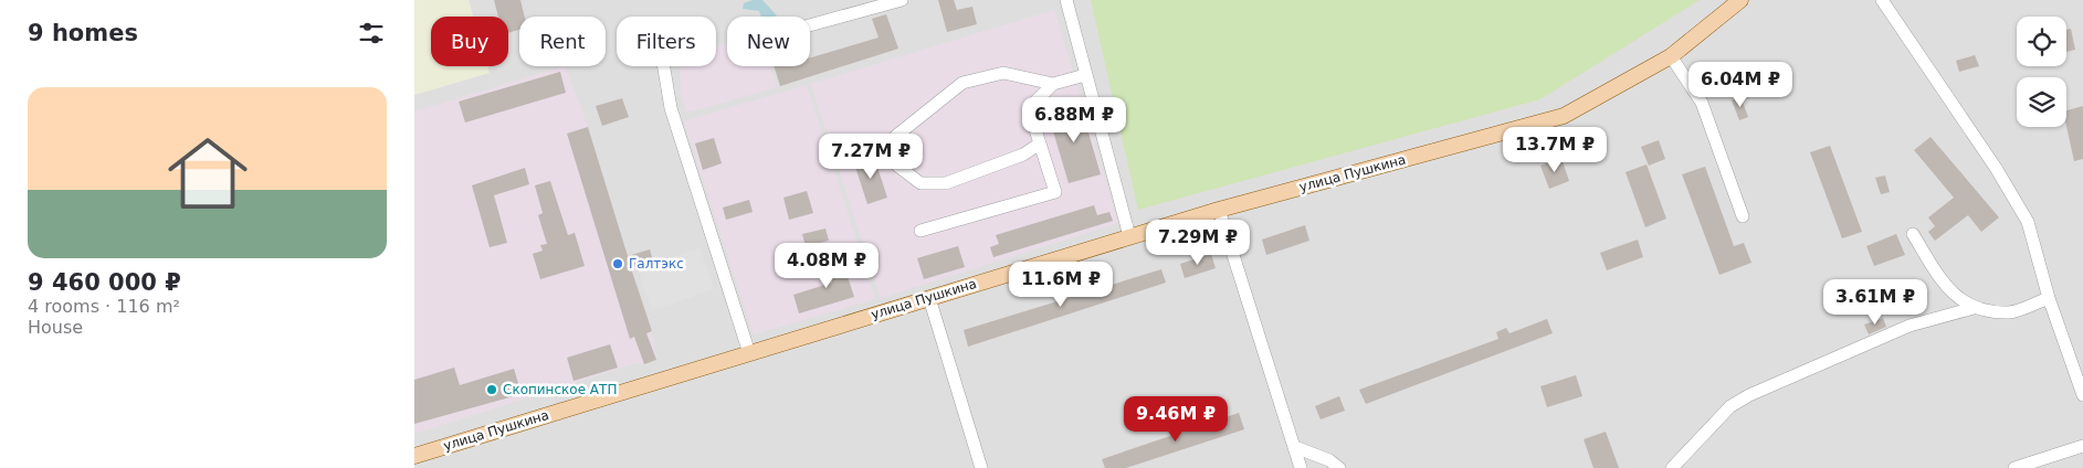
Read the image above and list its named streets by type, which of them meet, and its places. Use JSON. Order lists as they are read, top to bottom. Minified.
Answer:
{"streets":{"main road":["улица Пушкина"]},"places":["Галтэкс","Скопинское АТП"],"page":{"heading":"9 homes","chip":["Buy","Rent","Filters","New"],"price":["6.04M ₽","6.88M ₽","13.7M ₽","7.27M ₽","7.29M ₽","4.08M ₽","11.6M ₽","3.61M ₽","9.46M ₽"],"list":[{"name":"9 460 000 ₽","note":"4 rooms · 116 m² · House"}]}}
